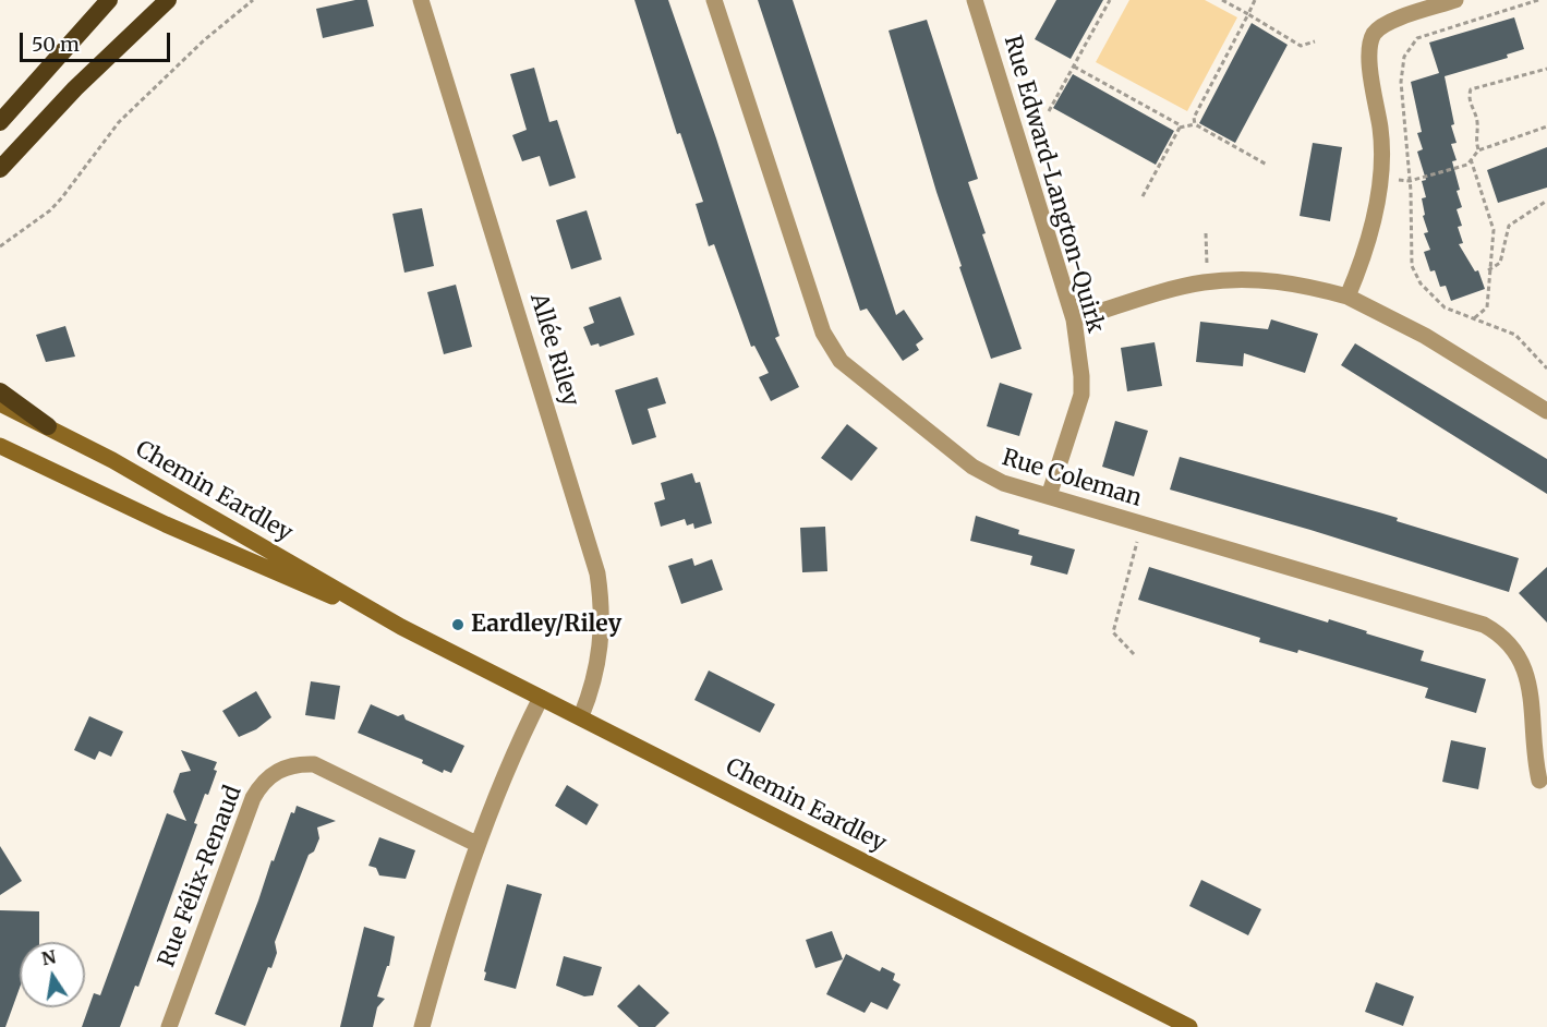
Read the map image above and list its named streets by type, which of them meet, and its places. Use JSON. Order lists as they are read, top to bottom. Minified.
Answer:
{"streets":{"main road":["Chemin Eardley"],"street":["Rue Edward-Langton-Quirk","Allée Riley","Rue Coleman","Rue Félix-Renaud"]},"crossings":[["Rue Edward-Langton-Quirk","Rue Coleman"],["Allée Riley","Chemin Eardley"]],"places":["Eardley/Riley"],"scale_bar":"50 m","north":"top"}
